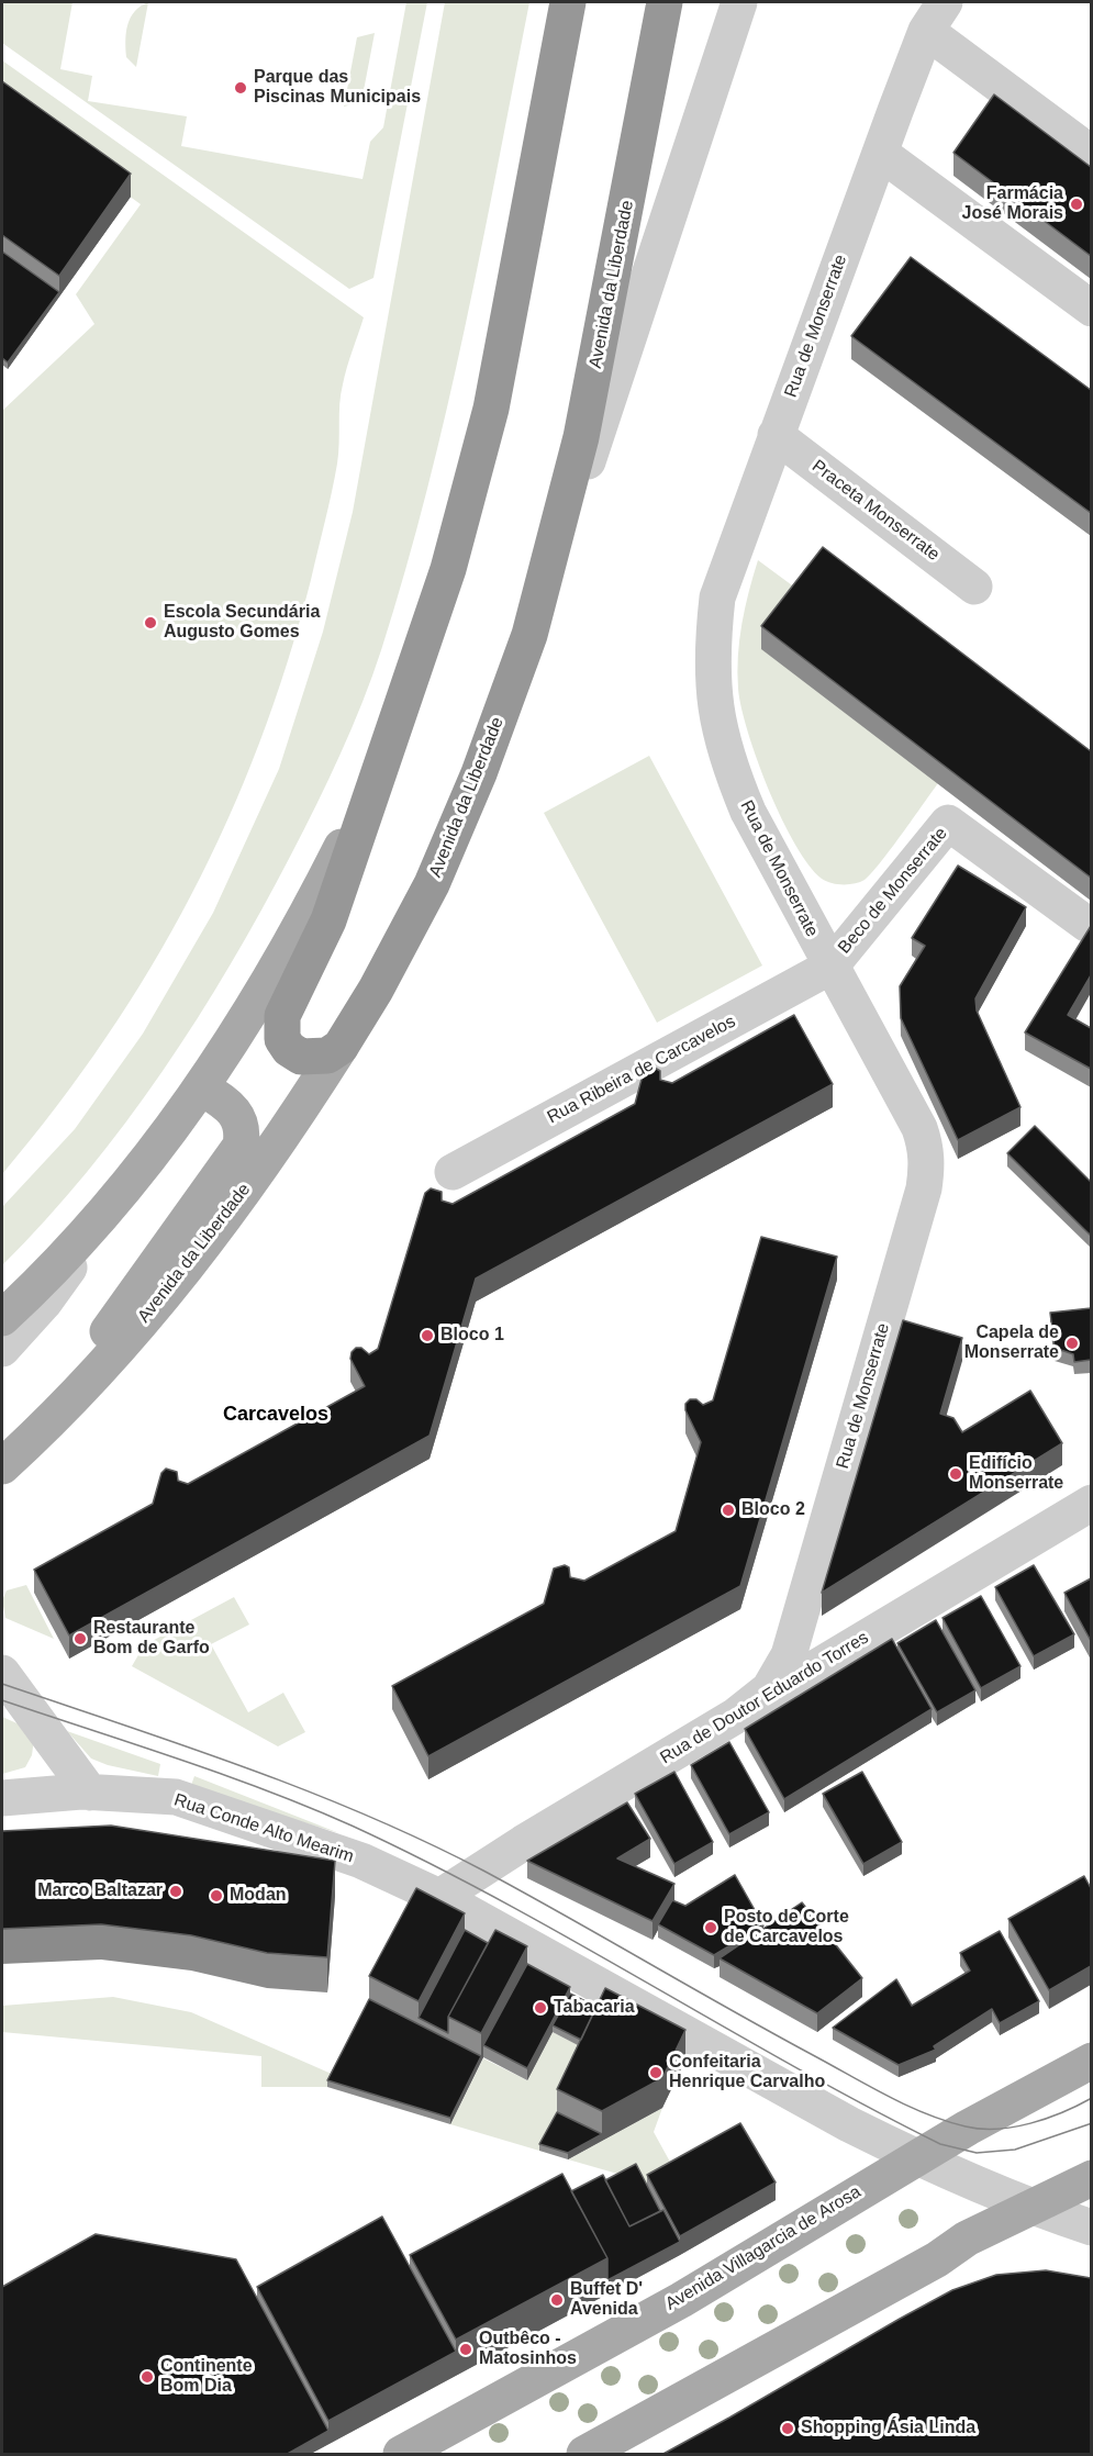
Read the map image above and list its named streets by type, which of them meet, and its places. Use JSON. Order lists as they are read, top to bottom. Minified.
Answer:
{"streets":{"highway":["Avenida da Liberdade"],"main road":["Avenida Villagarcia de Arosa"],"street":["Rua de Monserrate","Praceta Monserrate","Beco de Monserrate","Rua Ribeira de Carcavelos","Rua de Doutor Eduardo Torres","Rua Conde Alto Mearim"]},"crossings":[["Rua de Monserrate","Praceta Monserrate"],["Rua de Monserrate","Beco de Monserrate"],["Rua de Monserrate","Rua Ribeira de Carcavelos"],["Rua de Monserrate","Rua de Doutor Eduardo Torres"],["Beco de Monserrate","Rua Ribeira de Carcavelos"],["Rua de Doutor Eduardo Torres","Rua Conde Alto Mearim"],["Rua Conde Alto Mearim","Avenida Villagarcia de Arosa"]],"districts":["Carcavelos"],"places":["Parque das Piscinas Municipais","Farmácia José Morais","Escola Secundária Augusto Gomes","Bloco 1","Capela de Monserrate","Edifício Monserrate","Bloco 2","Restaurante Bom de Garfo","Marco Baltazar","Modan","Posto de Corte de Carcavelos","Tabacaria","Confeitaria Henrique Carvalho","Buffet D' Avenida","Outbêco - Matosinhos","Continente Bom Dia","Shopping Ásia Linda"]}
